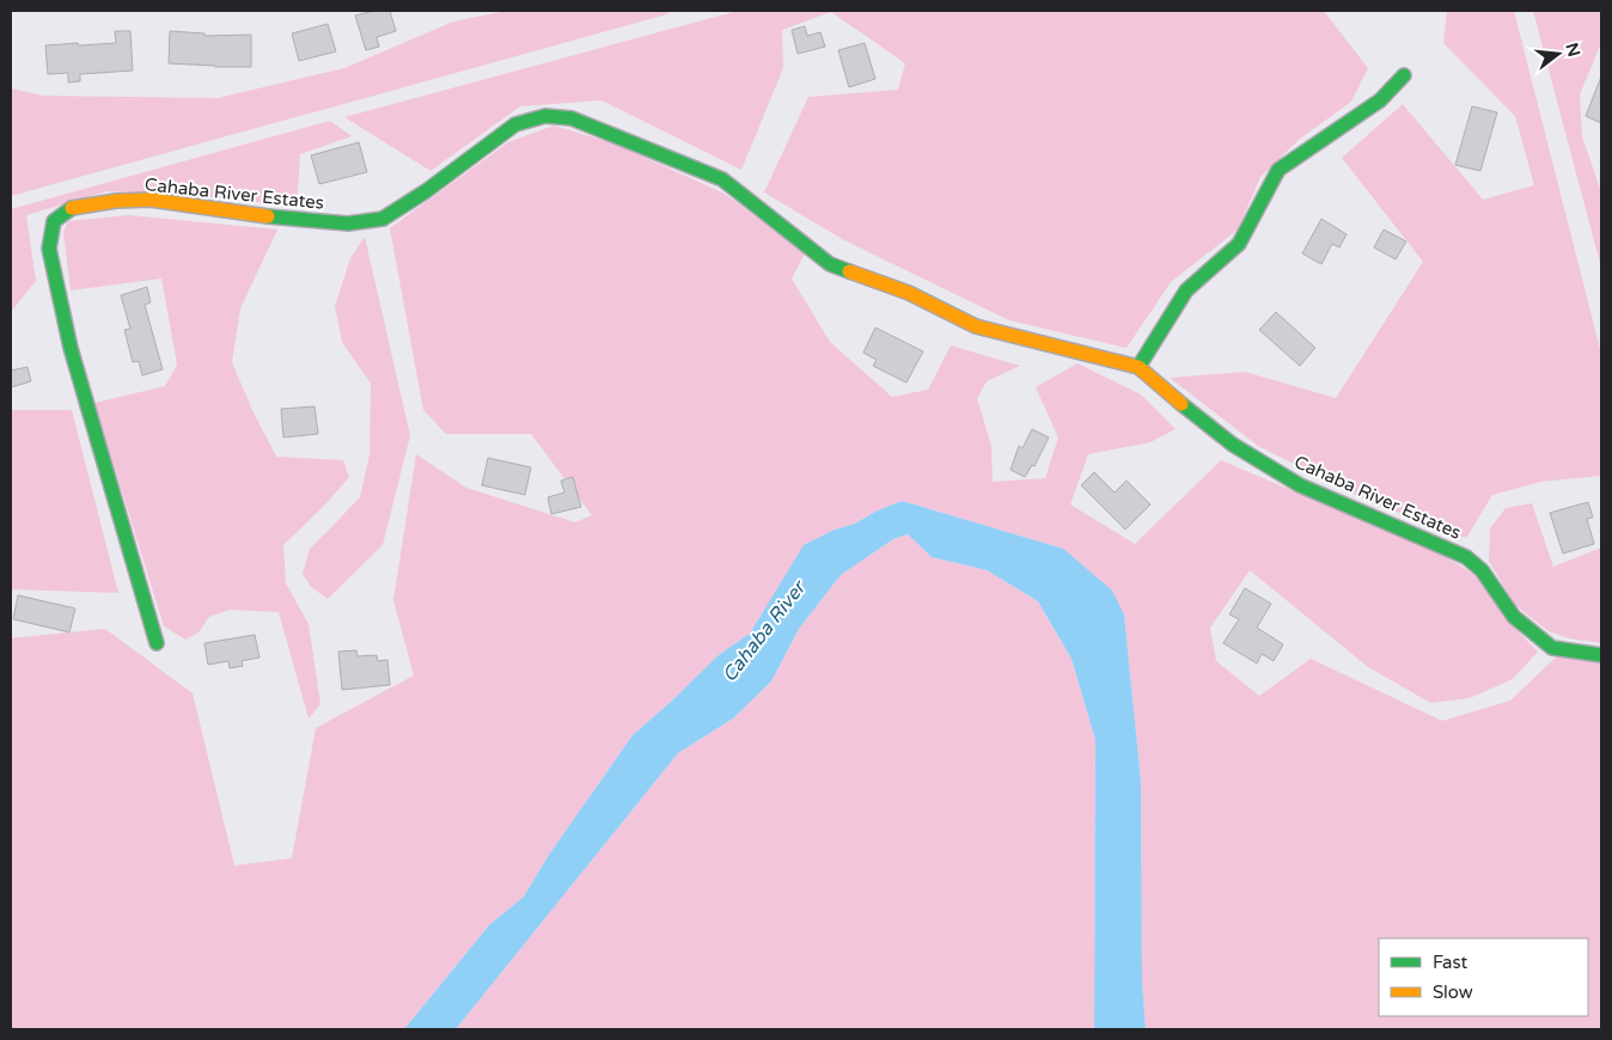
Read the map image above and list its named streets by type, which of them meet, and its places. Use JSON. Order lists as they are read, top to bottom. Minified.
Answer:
{"streets":{"street":["Cahaba River Estates"]},"water":["Cahaba River"],"legend":["Fast","Slow"],"north":"right"}
